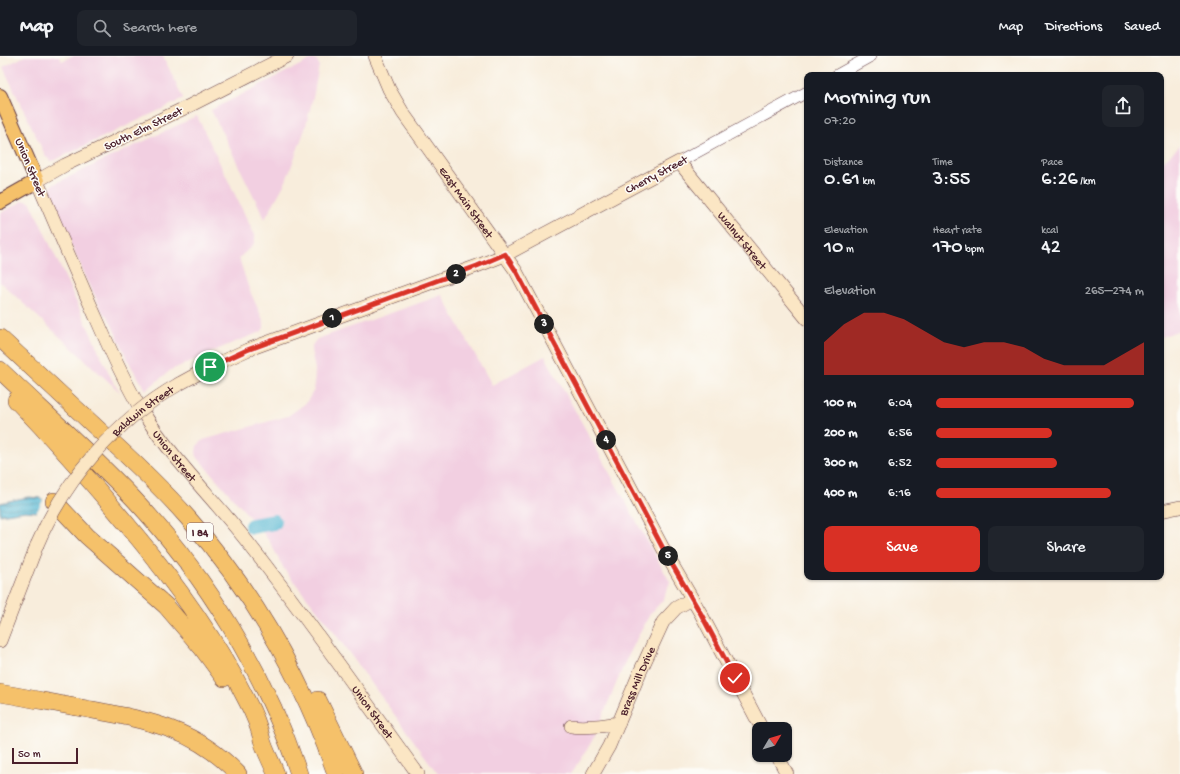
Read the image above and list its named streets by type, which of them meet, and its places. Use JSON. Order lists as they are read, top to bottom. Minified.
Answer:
{"streets":{"highway":["I 84"],"main road":["South Elm Street","Union Street","Cherry Street","East Main Street","Walnut Street","Baldwin Street","Brass Mill Drive"]},"crossings":[["South Elm Street","Union Street"],["Cherry Street","East Main Street"],["Cherry Street","Walnut Street"],["Cherry Street","Baldwin Street"],["East Main Street","Baldwin Street"],["East Main Street","Brass Mill Drive"]],"scale_bar":"50 m","north":"top right","page":{"header":"Map","search":"Search here","nav":["Map","Directions","Saved"],"heading":["Morning run","07:20"],"stats":[["Distance","0.61 km"],["Time","3:55"],["Pace","6:26 /km"],["Elevation","10 m"],["Heart rate","170 bpm"],["kcal","42"]],"pins":["2","1","3","4","5"],"chart":["Elevation","265–274 m"],"list":[{"name":"100 m","note":"6:04"},{"name":"200 m","note":"6:56"},{"name":"300 m","note":"6:52"},{"name":"400 m","note":"6:16"}],"buttons":["Save","Share"],"scale":"50 m"}}
